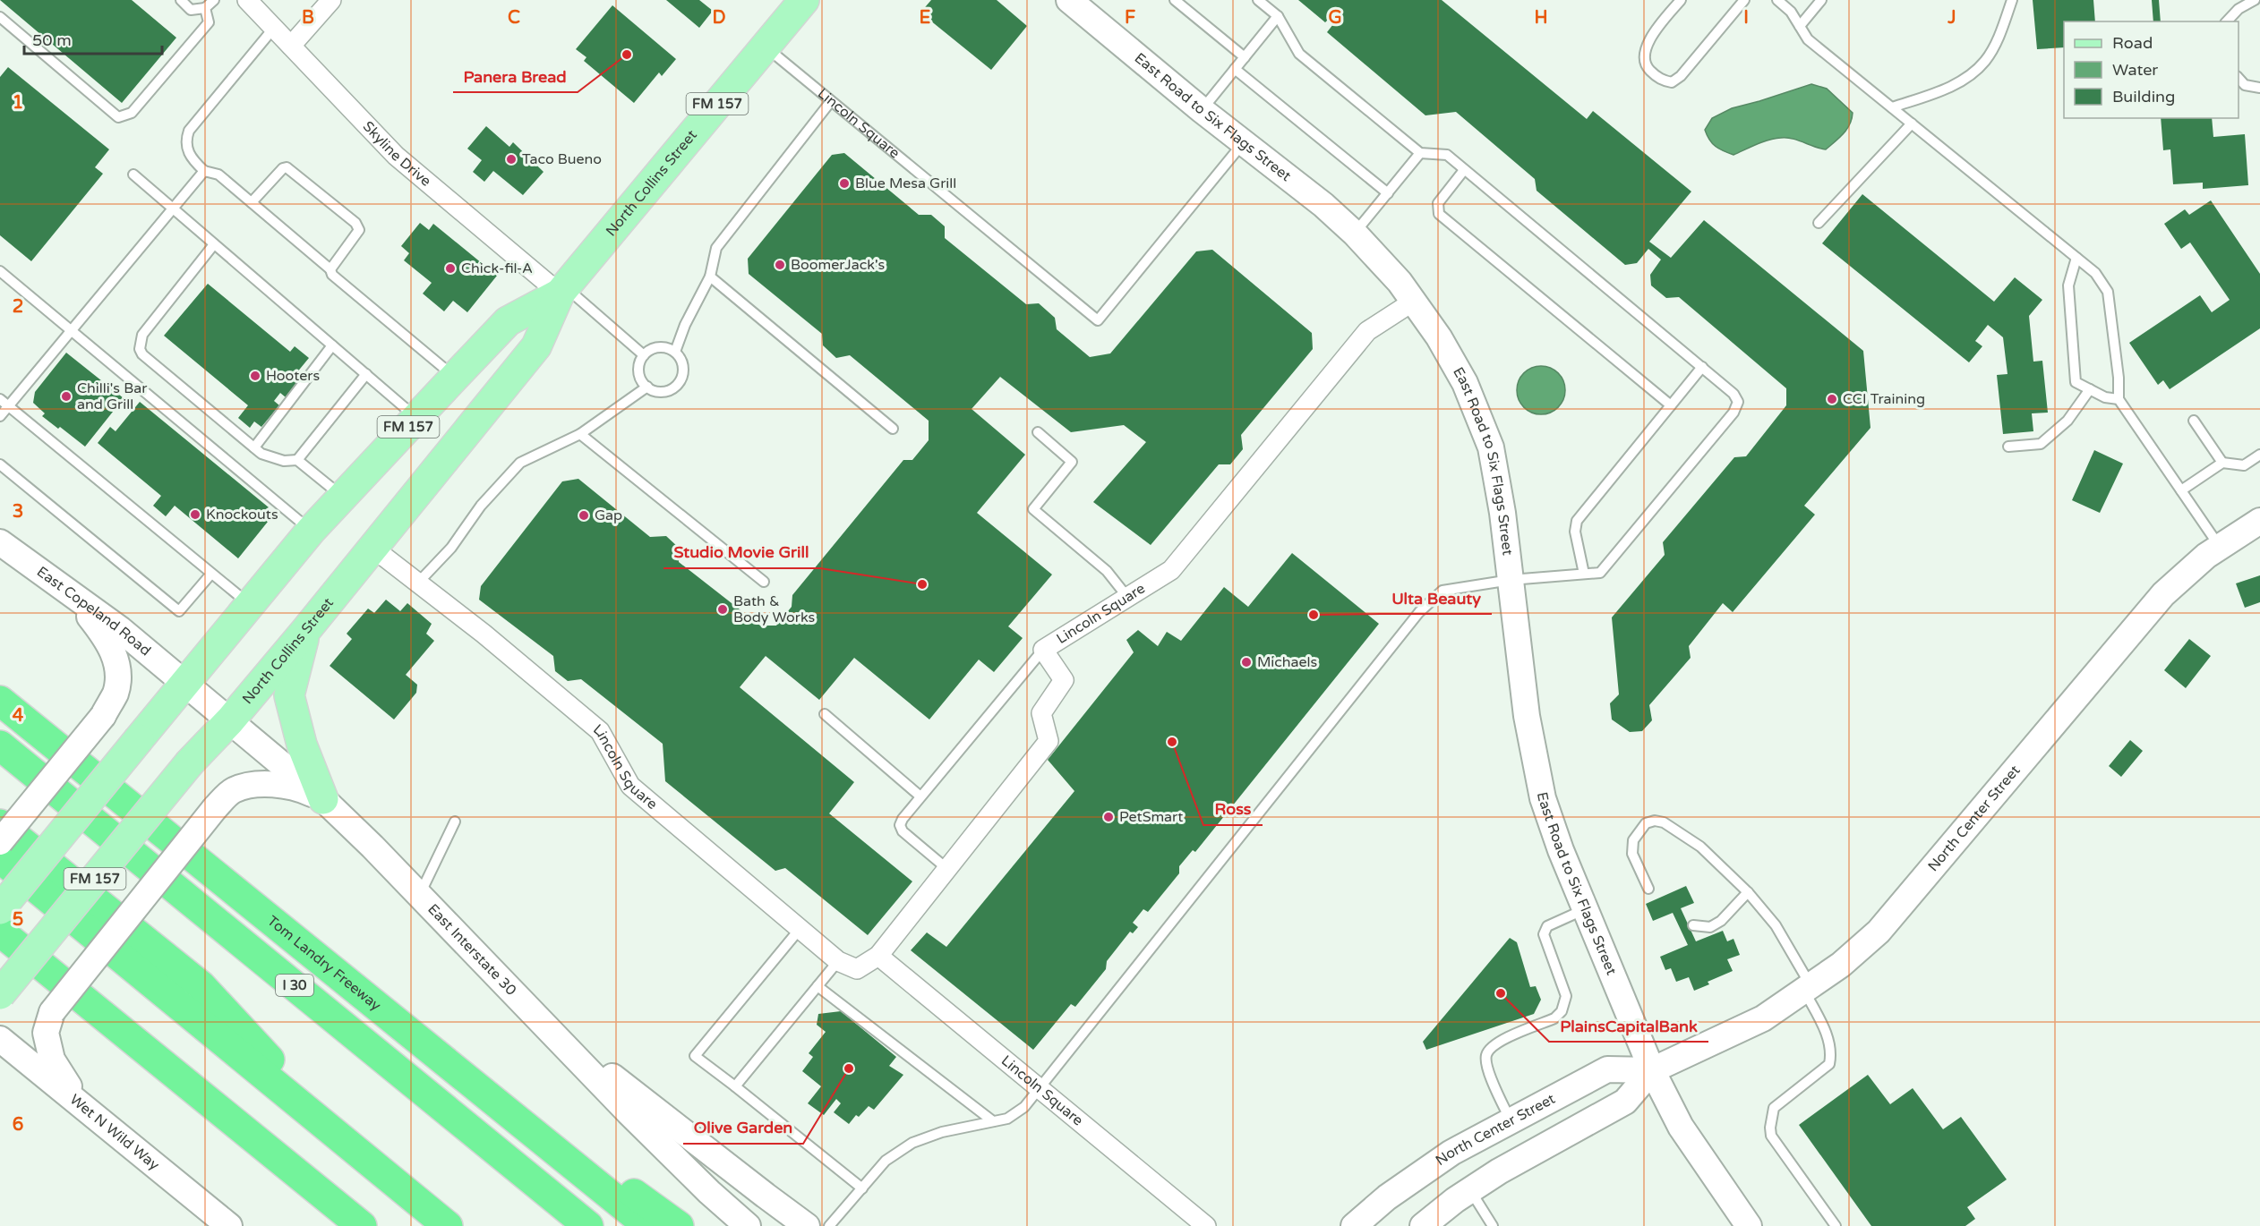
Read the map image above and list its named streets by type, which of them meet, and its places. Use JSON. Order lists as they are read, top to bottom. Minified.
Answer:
{"streets":{"highway":["Tom Landry Freeway","I 30"],"main road":["FM 157","East Road to Six Flags Street","North Collins Street","East Copeland Road","North Center Street","East Interstate 30","Wet N Wild Way"],"street":["Lincoln Square","Skyline Drive"]},"crossings":[["East Road to Six Flags Street","Lincoln Square"],["East Road to Six Flags Street","North Center Street"],["Lincoln Square","North Collins Street"],["Skyline Drive","North Collins Street"],["North Collins Street","East Copeland Road"],["North Collins Street","East Interstate 30"],["East Copeland Road","East Interstate 30"]],"places":["Panera Bread","Taco Bueno","Blue Mesa Grill","BoomerJack's","Chick-fil-A","Hooters","Chilli's Bar and Grill","CCI Training","Knockouts","Gap","Studio Movie Grill","Bath & Body Works","Ulta Beauty","Michaels","Ross","PetSmart","PlainsCapitalBank","Olive Garden"],"legend":["Road","Water","Building"],"scale_bar":"50 m","grid":{"columns":["B","C","D","E","F","G","H","I","J"],"rows":["1","2","3","4","5","6"]}}
